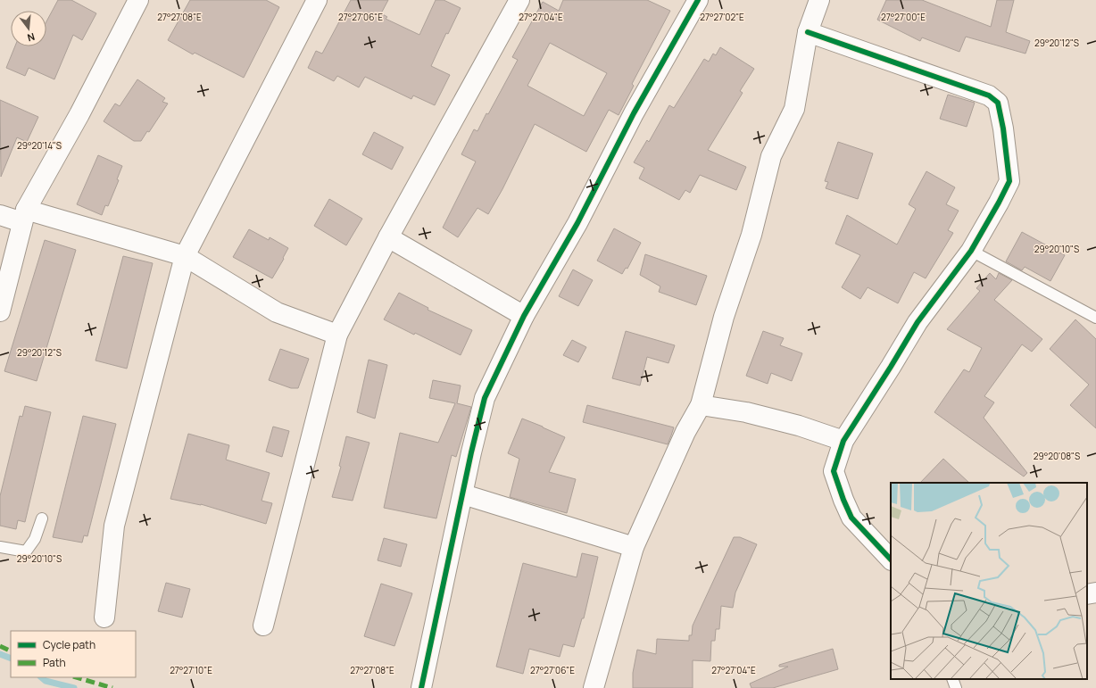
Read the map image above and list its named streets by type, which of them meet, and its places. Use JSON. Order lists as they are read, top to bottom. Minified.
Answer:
{"legend":["Cycle path","Path"],"north":"bottom","coordinates":["27°27'08\"E","27°27'06\"E","27°27'04\"E","27°27'02\"E","27°27'00\"E","29°20'12\"S","29°20'14\"S","29°20'10\"S","29°20'08\"S","27°27'10\"E"]}
